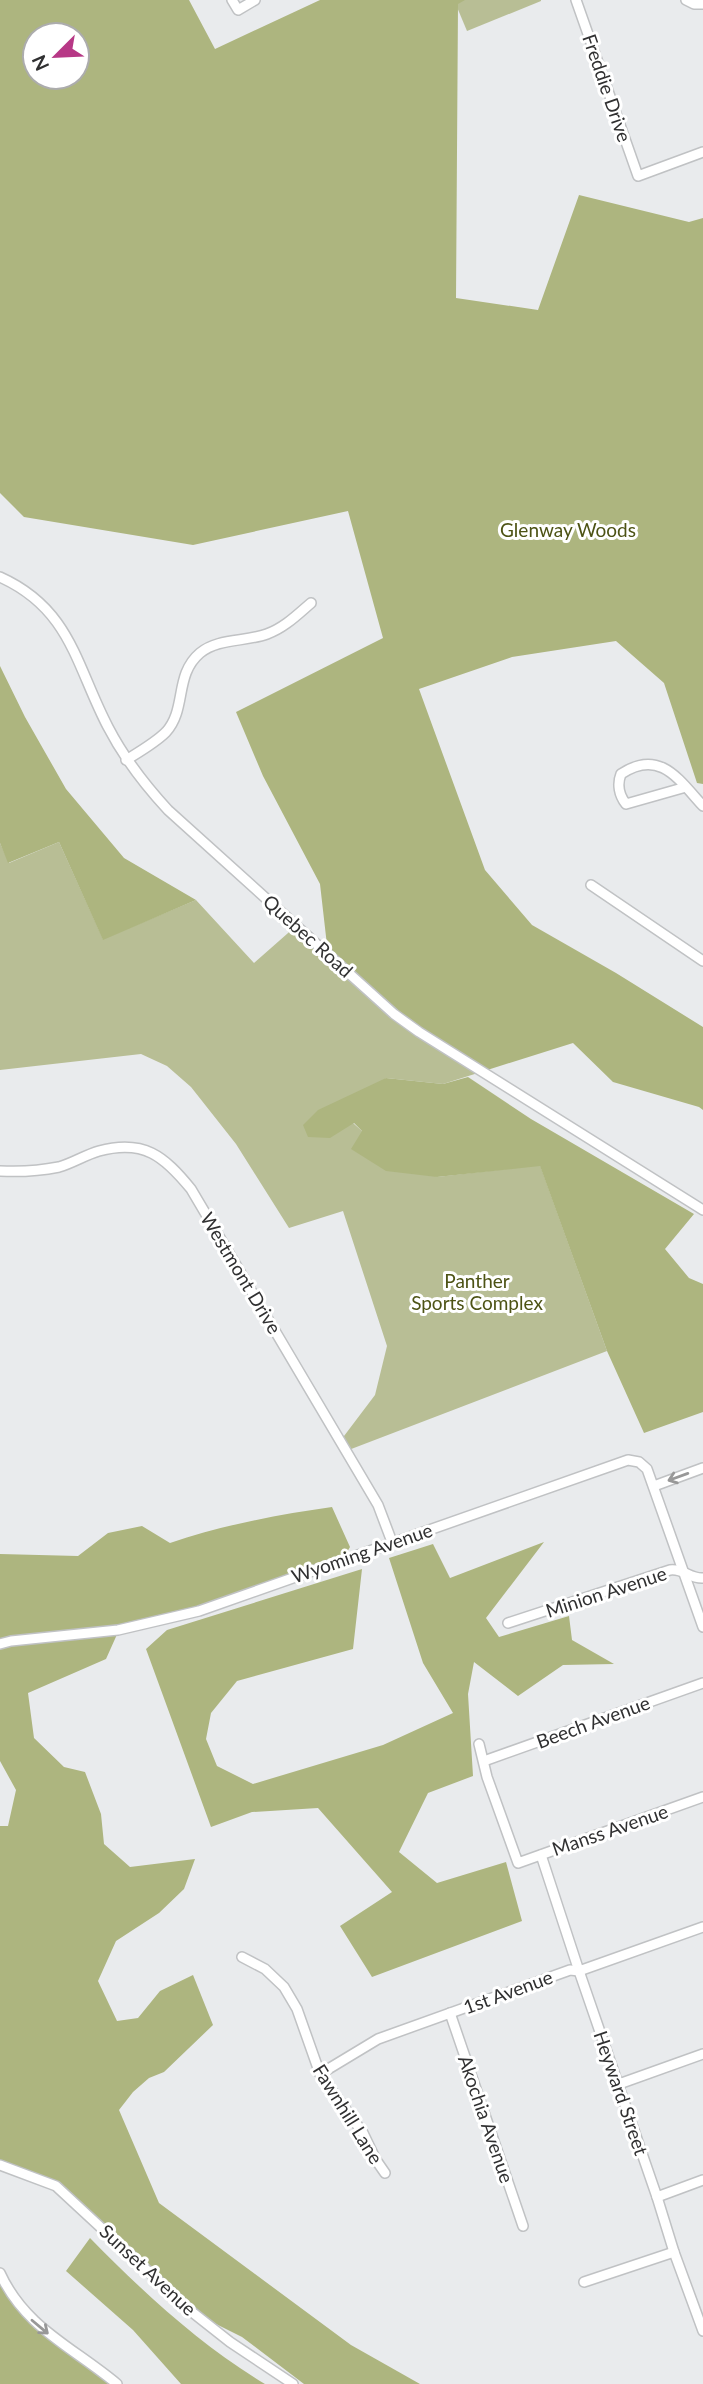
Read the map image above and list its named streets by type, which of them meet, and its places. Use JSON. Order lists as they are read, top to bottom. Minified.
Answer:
{"streets":{"street":["Freddie Drive","Quebec Road","Westmont Drive","Wyoming Avenue","Minion Avenue","Beech Avenue","Manss Avenue","1st Avenue","Heyward Street","Fawnhill Lane","Akochia Avenue","Sunset Avenue"]},"crossings":[["Westmont Drive","Wyoming Avenue"],["Beech Avenue","Manss Avenue"],["Manss Avenue","Heyward Street"],["1st Avenue","Heyward Street"],["1st Avenue","Fawnhill Lane"],["1st Avenue","Akochia Avenue"]],"parks":["Glenway Woods","Panther Sports Complex"],"north":"bottom left"}
